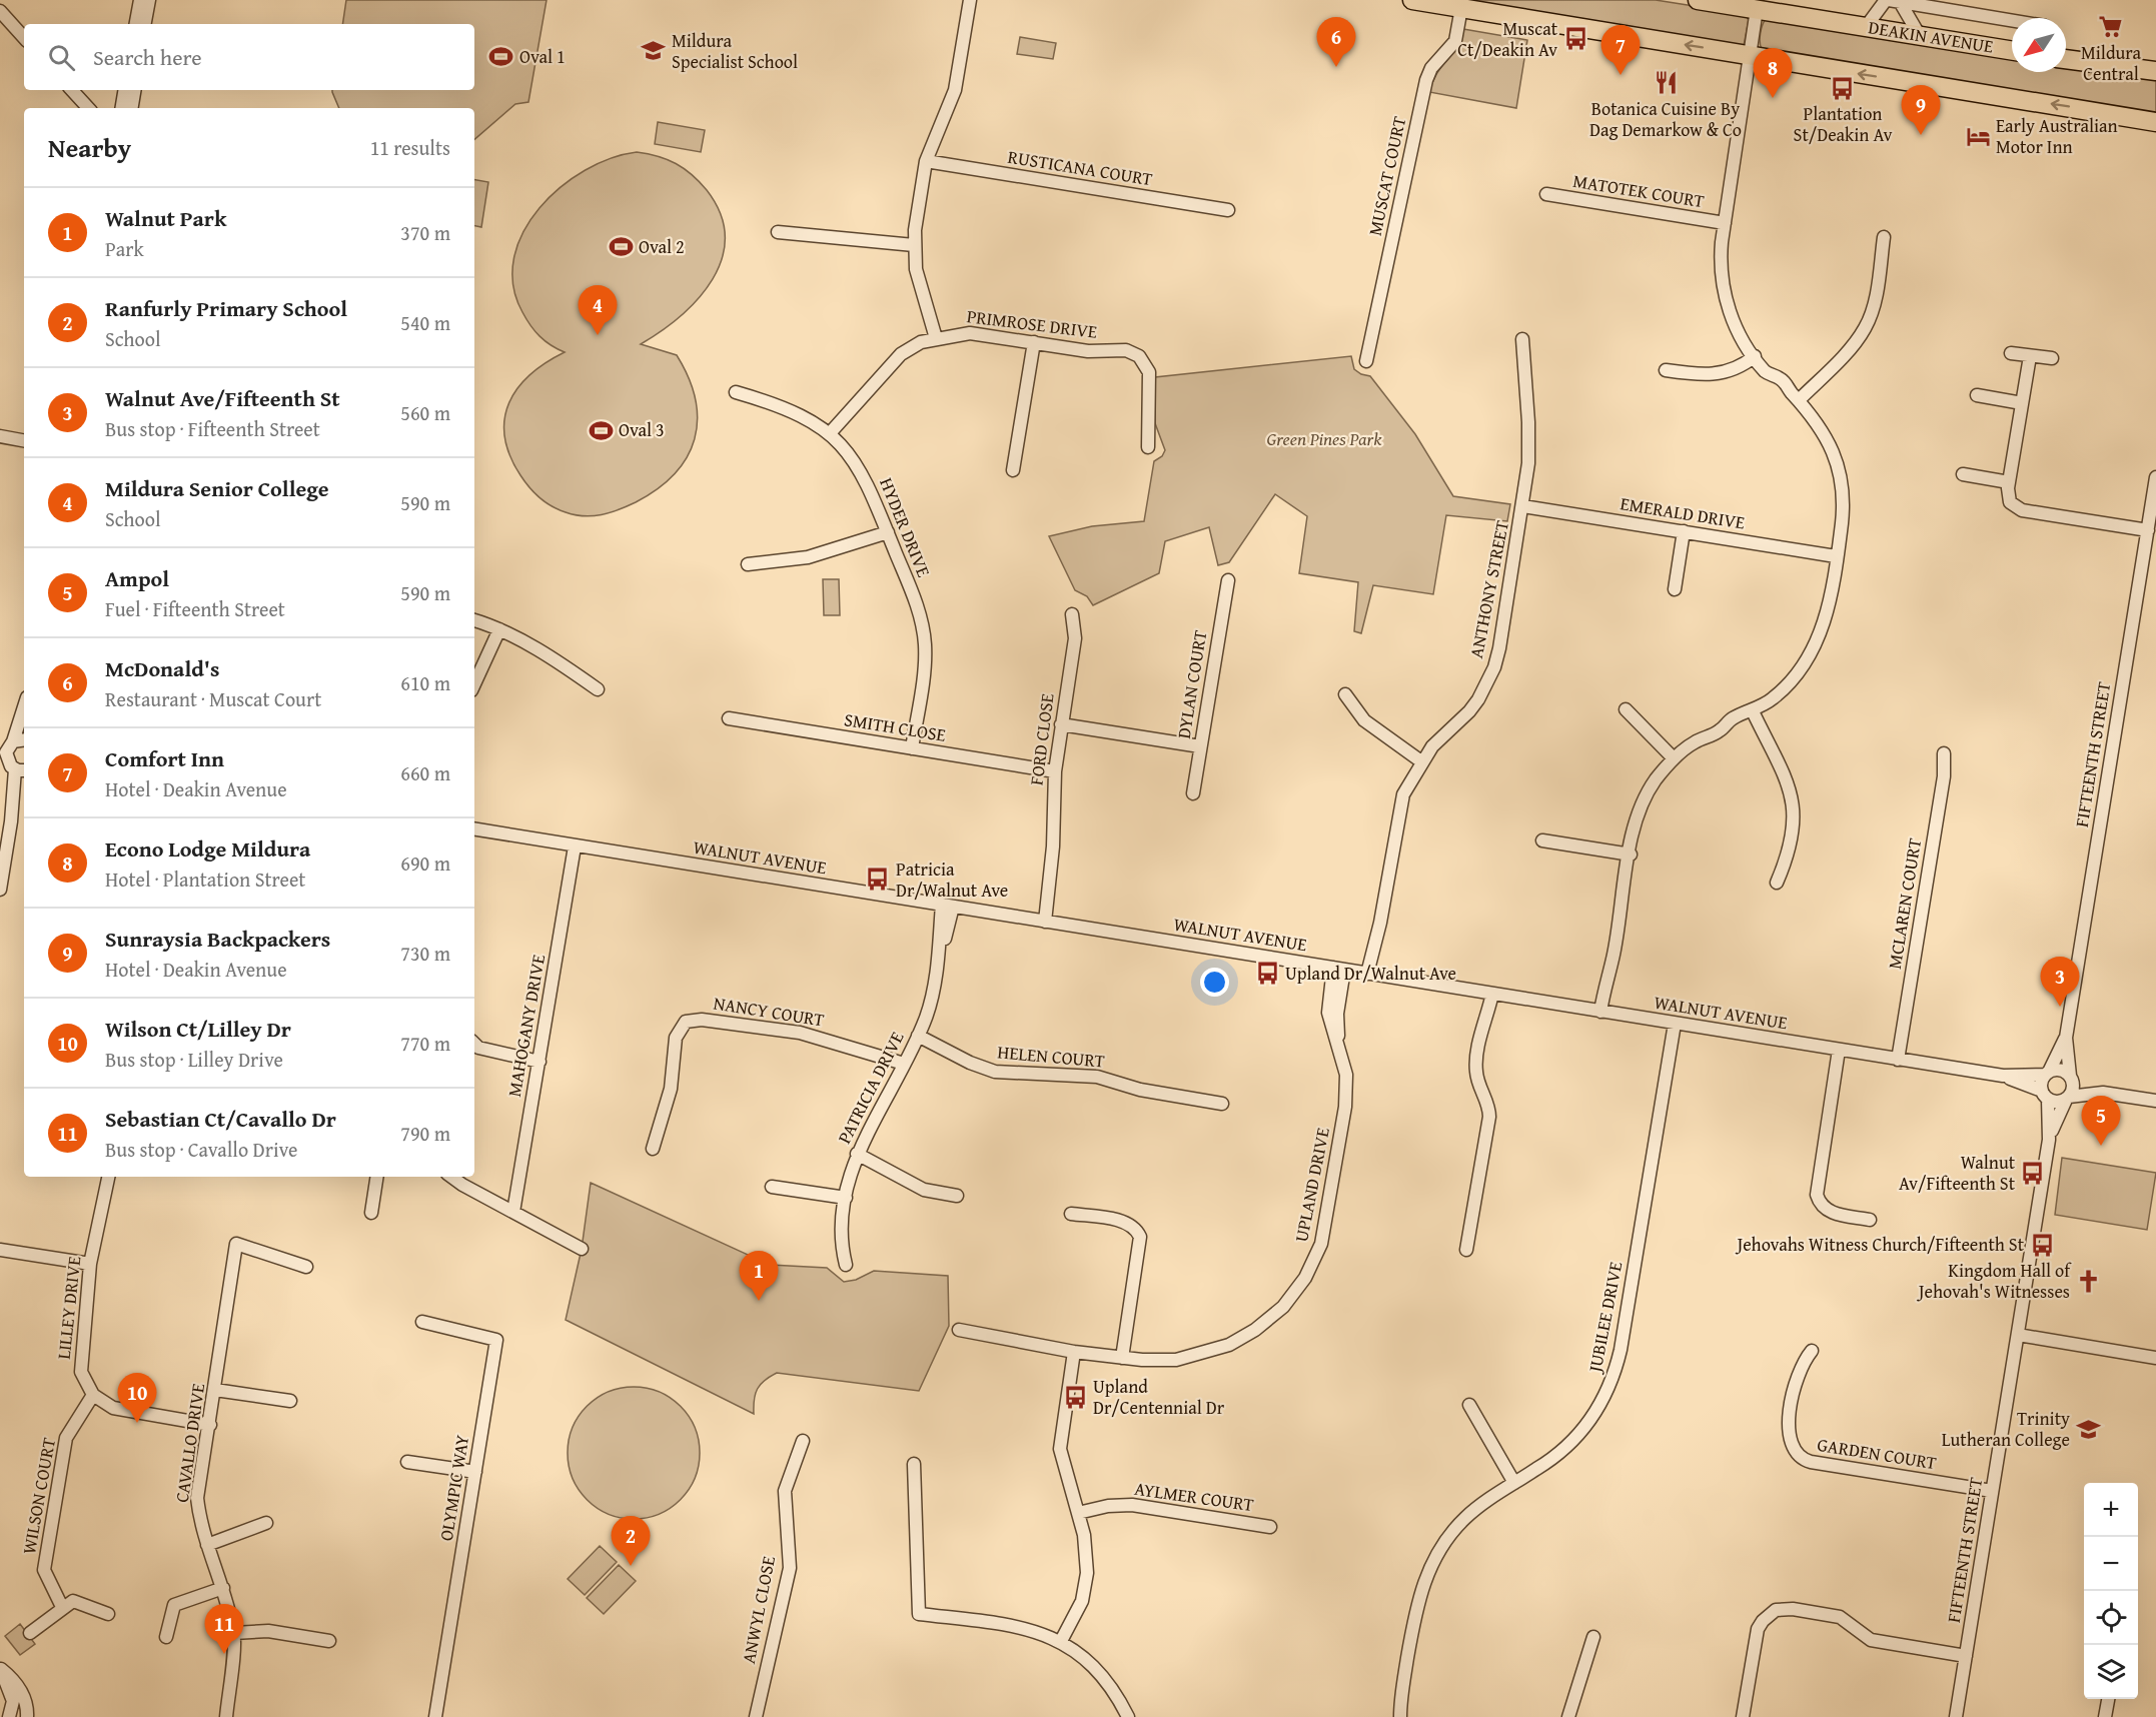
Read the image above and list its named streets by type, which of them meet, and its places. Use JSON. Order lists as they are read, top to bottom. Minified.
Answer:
{"streets":{"highway":["DEAKIN AVENUE"],"street":["RUSTICANA COURT","MUSCAT COURT","MATOTEK COURT","PRIMROSE DRIVE","EMERALD DRIVE","HYDER DRIVE","ANTHONY STREET","DYLAN COURT","SMITH CLOSE","FORD CLOSE","FIFTEENTH STREET","WALNUT AVENUE","MCLAREN COURT","NANCY COURT","MAHOGANY DRIVE","HELEN COURT","PATRICIA DRIVE","UPLAND DRIVE","LILLEY DRIVE","JUBILEE DRIVE","CAVALLO DRIVE","GARDEN COURT","OLYMPIC WAY","WILSON COURT","AYLMER COURT","ANWYL CLOSE"]},"crossings":[["PRIMROSE DRIVE","HYDER DRIVE"],["EMERALD DRIVE","ANTHONY STREET"],["HYDER DRIVE","SMITH CLOSE"],["ANTHONY STREET","WALNUT AVENUE"],["SMITH CLOSE","FORD CLOSE"],["FORD CLOSE","WALNUT AVENUE"],["FIFTEENTH STREET","WALNUT AVENUE"],["FIFTEENTH STREET","GARDEN COURT"],["WALNUT AVENUE","MCLAREN COURT"],["WALNUT AVENUE","MAHOGANY DRIVE"],["WALNUT AVENUE","PATRICIA DRIVE"],["WALNUT AVENUE","UPLAND DRIVE"],["WALNUT AVENUE","JUBILEE DRIVE"],["NANCY COURT","PATRICIA DRIVE"],["HELEN COURT","PATRICIA DRIVE"],["LILLEY DRIVE","WILSON COURT"]],"parks":["Green Pines Park"],"places":{"supermarket":["Mildura Central"],"bus stop":["Muscat Ct/Deakin Av","Plantation St/Deakin Av","Patricia Dr/Walnut Ave","Upland Dr/Walnut Ave","Walnut Av/Fifteenth St","Jehovahs Witness Church/Fifteenth St","Upland Dr/Centennial Dr"],"school or university":["Mildura Specialist School","Trinity Lutheran College"],"sports":["Oval 1","Oval 2","Oval 3"],"restaurant":["Botanica Cuisine By Dag Demarkow & Co"],"hotel":["Early Australian Motor Inn"],"church":["Kingdom Hall of Jehovah's Witnesses"]},"north":"bottom left","page":{"pins":["6","7","8","9","4","3","5","1","10","2","11"],"search":"Search here","heading":["Nearby","11 results"],"list":[{"mark":"1","name":"Walnut Park","note":"Park","value":"370 m"},{"mark":"2","name":"Ranfurly Primary School","note":"School","value":"540 m"},{"mark":"3","name":"Walnut Ave/Fifteenth St","note":"Bus stop · Fifteenth Street","value":"560 m"},{"mark":"4","name":"Mildura Senior College","note":"School","value":"590 m"},{"mark":"5","name":"Ampol","note":"Fuel · Fifteenth Street","value":"590 m"},{"mark":"6","name":"McDonald's","note":"Restaurant · Muscat Court","value":"610 m"},{"mark":"7","name":"Comfort Inn","note":"Hotel · Deakin Avenue","value":"660 m"},{"mark":"8","name":"Econo Lodge Mildura","note":"Hotel · Plantation Street","value":"690 m"},{"mark":"9","name":"Sunraysia Backpackers","note":"Hotel · Deakin Avenue","value":"730 m"},{"mark":"10","name":"Wilson Ct/Lilley Dr","note":"Bus stop · Lilley Drive","value":"770 m"},{"mark":"11","name":"Sebastian Ct/Cavallo Dr","note":"Bus stop · Cavallo Drive","value":"790 m"}],"map_buttons":["+","−"]}}
